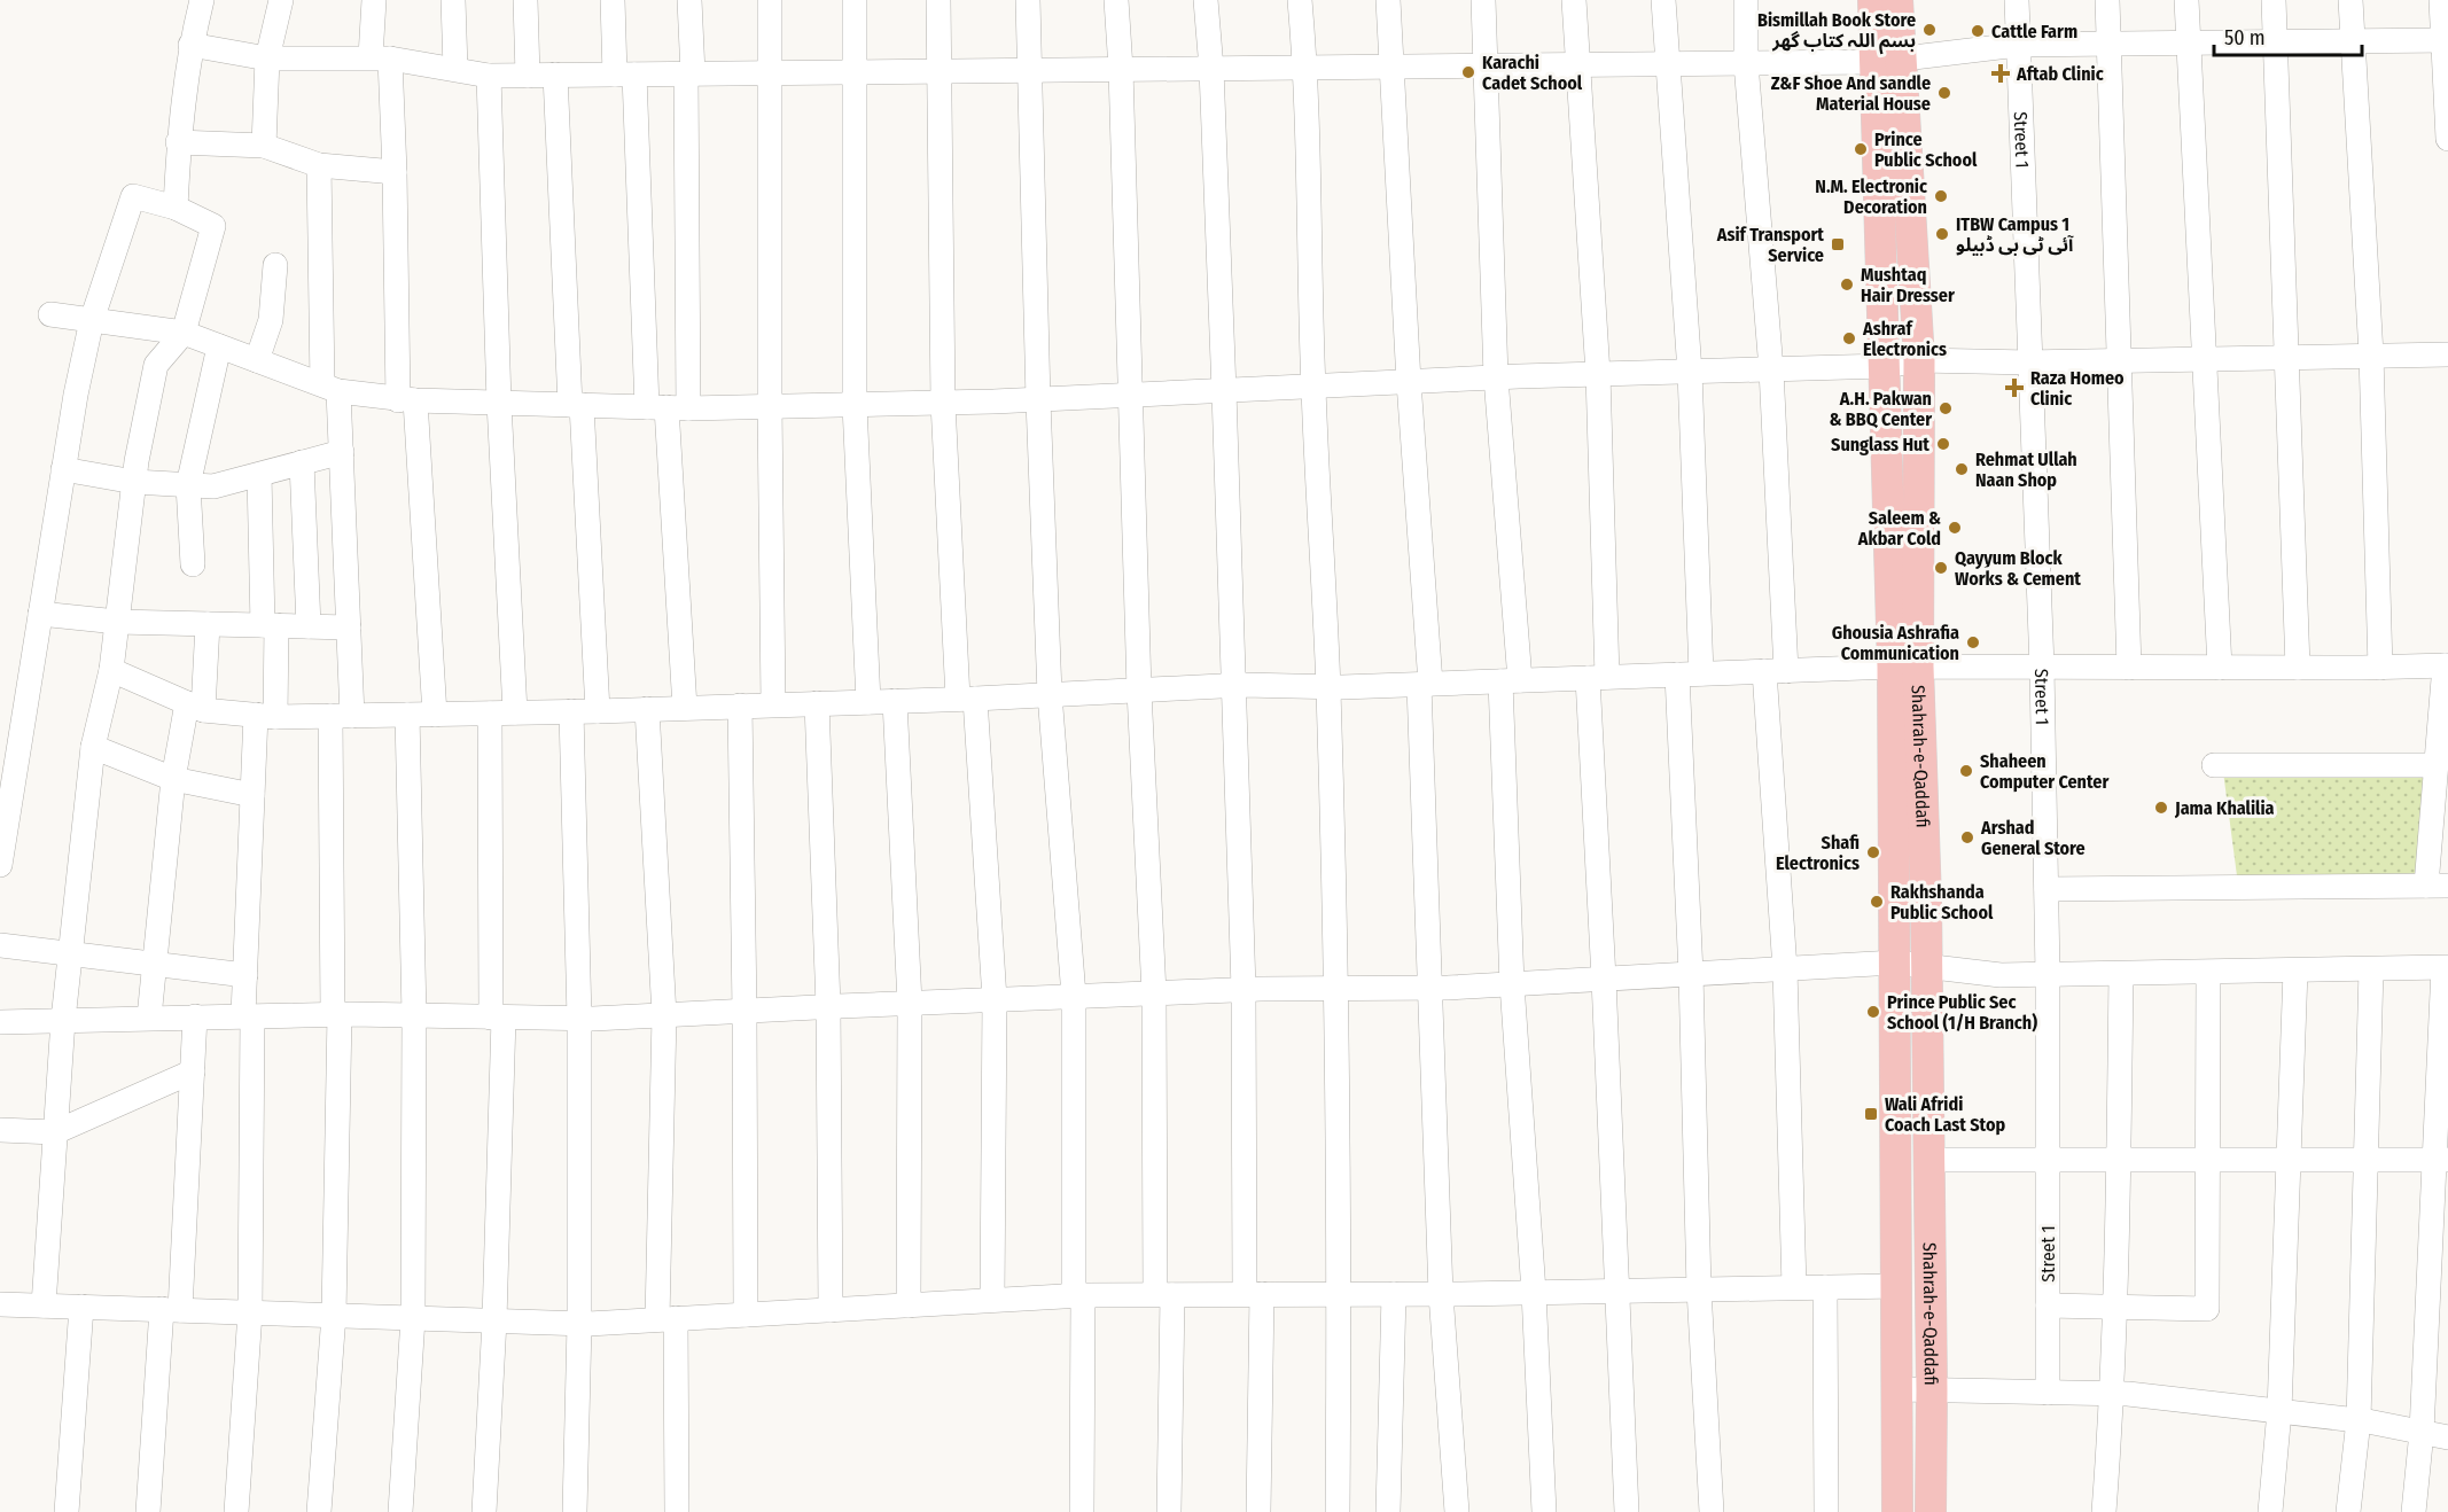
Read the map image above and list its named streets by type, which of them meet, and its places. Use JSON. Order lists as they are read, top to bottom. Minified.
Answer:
{"streets":{"main road":["Shahrah-e-Qaddafi"],"street":["Street 1"]},"places":{"other":["Bismillah Book Store بسم اللہ کتاب گھر","Cattle Farm","Karachi Cadet School","Z&F Shoe And sandle Material House","Prince Public School","N.M. Electronic Decoration","ITBW Campus 1 آئی ٹی بی ڈبیلو","Mushtaq Hair Dresser","Ashraf Electronics","A.H. Pakwan & BBQ Center","Sunglass Hut","Rehmat Ullah Naan Shop","Saleem & Akbar Cold","Qayyum Block Works & Cement","Ghousia Ashrafia Communication","Shaheen Computer Center","Jama Khalilia","Arshad General Store","Shafi Electronics","Rakhshanda Public School","Prince Public Sec School (1/H Branch)"],"health":["Aftab Clinic","Raza Homeo Clinic"],"transit":["Asif Transport Service","Wali Afridi Coach Last Stop"]},"scale_bar":"50 m"}
